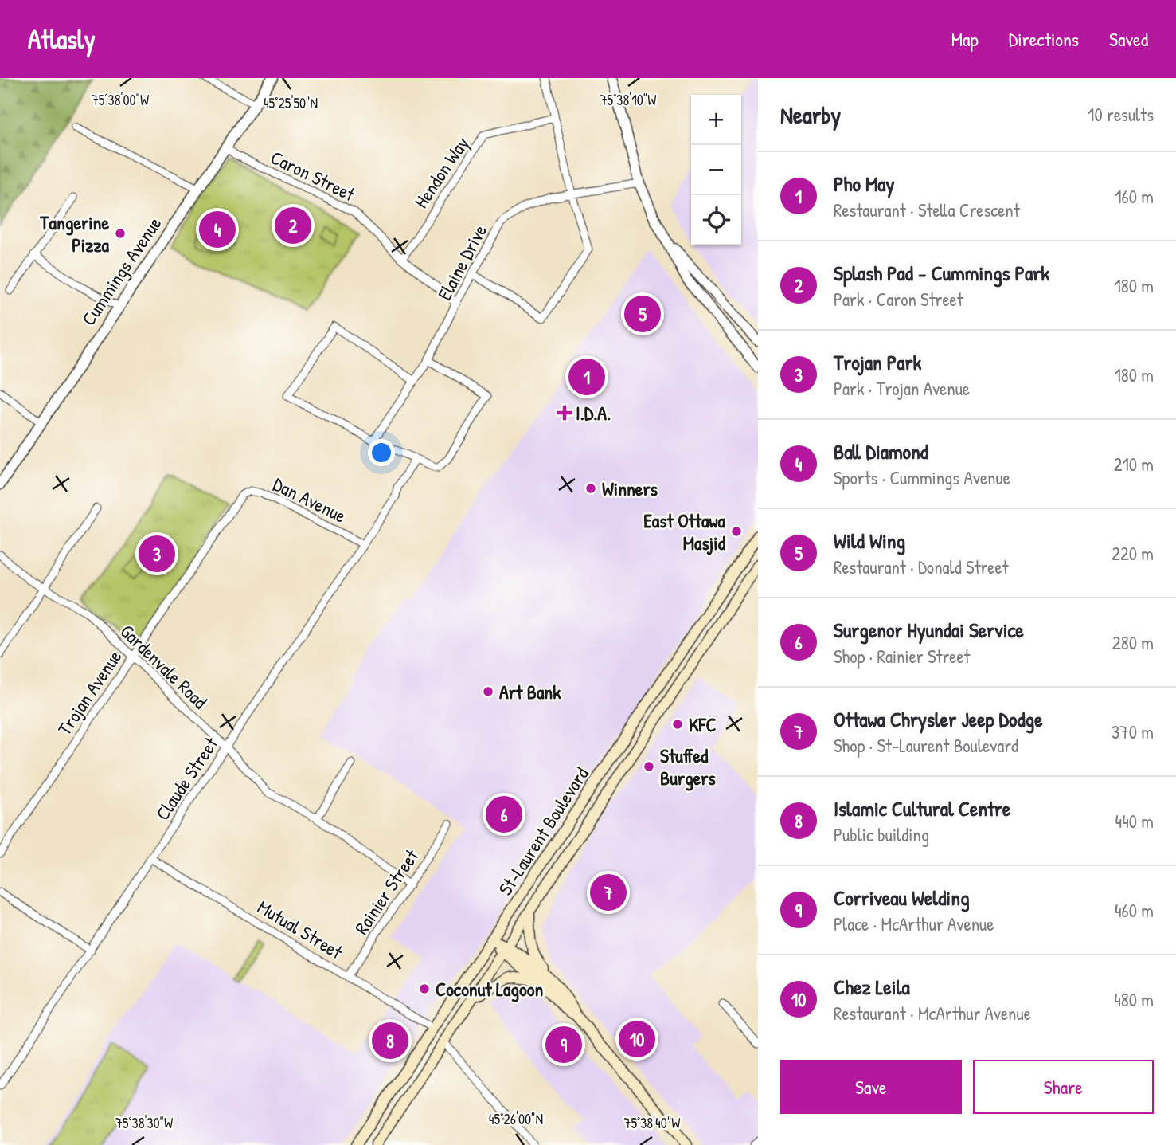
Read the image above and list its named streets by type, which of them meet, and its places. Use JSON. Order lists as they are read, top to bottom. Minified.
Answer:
{"streets":{"main road":["St-Laurent Boulevard"],"street":["Hendon Way","Caron Street","Elaine Drive","Cummings Avenue","Dan Avenue","Gardenvale Road","Trojan Avenue","Claude Street","Rainier Street","Mutual Street"]},"crossings":[["Hendon Way","Caron Street"],["Caron Street","Elaine Drive"],["Caron Street","Cummings Avenue"],["Dan Avenue","Trojan Avenue"],["Dan Avenue","Claude Street"],["Gardenvale Road","Trojan Avenue"],["Gardenvale Road","Claude Street"],["Gardenvale Road","Rainier Street"],["Claude Street","Mutual Street"],["St-Laurent Boulevard","Mutual Street"],["Rainier Street","Mutual Street"]],"places":{"other":["Tangerine Pizza","Winners","East Ottawa Masjid","Art Bank","KFC","Stuffed Burgers","Coconut Lagoon"],"health":["I.D.A."]},"page":{"header":"Atlasly","nav":["Map","Directions","Saved"],"heading":["Nearby","10 results"],"map_buttons":["+","−"],"list":[{"mark":"1","name":"Pho May","note":"Restaurant · Stella Crescent","value":"160 m"},{"mark":"2","name":"Splash Pad - Cummings Park","note":"Park · Caron Street","value":"180 m"},{"mark":"3","name":"Trojan Park","note":"Park · Trojan Avenue","value":"180 m"},{"mark":"4","name":"Ball Diamond","note":"Sports · Cummings Avenue","value":"210 m"},{"mark":"5","name":"Wild Wing","note":"Restaurant · Donald Street","value":"220 m"},{"mark":"6","name":"Surgenor Hyundai Service","note":"Shop · Rainier Street","value":"280 m"},{"mark":"7","name":"Ottawa Chrysler Jeep Dodge","note":"Shop · St-Laurent Boulevard","value":"370 m"},{"mark":"8","name":"Islamic Cultural Centre","note":"Public building","value":"440 m"},{"mark":"9","name":"Corriveau Welding","note":"Place · McArthur Avenue","value":"460 m"},{"mark":"10","name":"Chez Leila","note":"Restaurant · McArthur Avenue","value":"480 m"}],"pins":["2","4","5","1","3","6","7","10","8","9"],"buttons":["Save","Share"]},"coordinates":["75°38'00\"W","75°38'10\"W","45°25'50\"N","45°26'00\"N","75°38'30\"W","75°38'40\"W"]}
